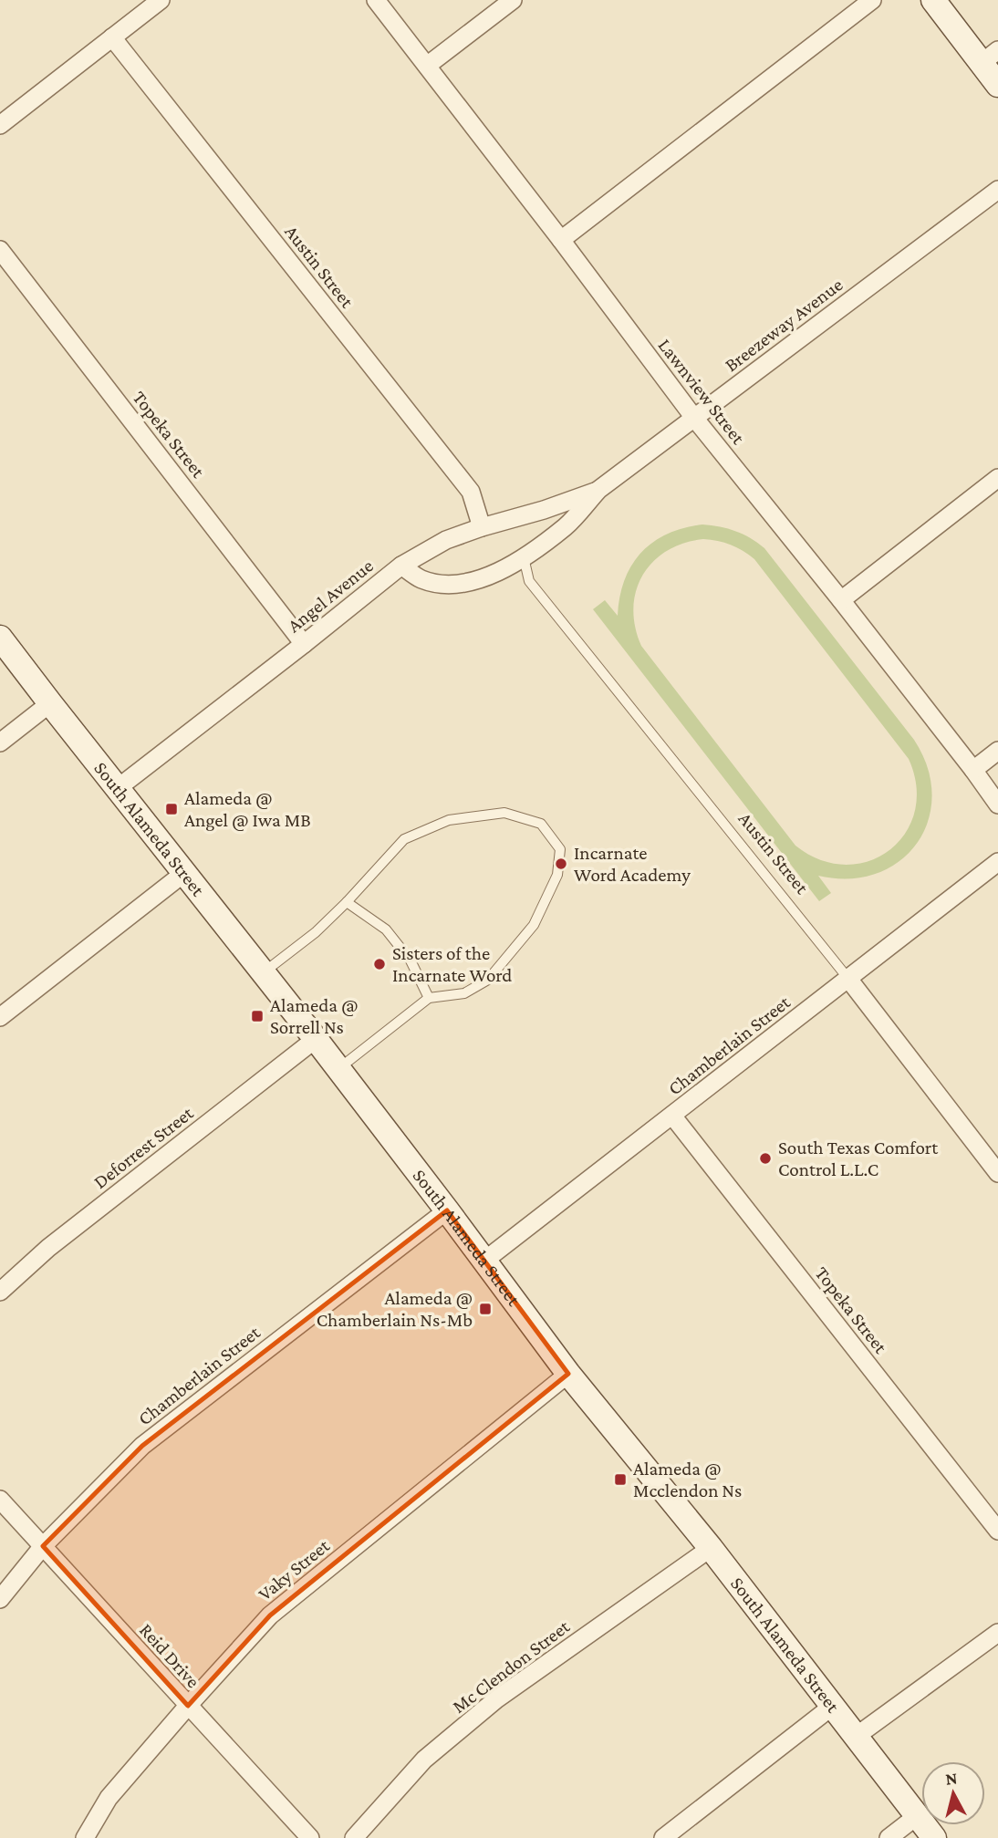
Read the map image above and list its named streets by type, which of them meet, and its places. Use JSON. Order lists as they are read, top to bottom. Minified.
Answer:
{"streets":{"main road":["South Alameda Street"],"street":["Austin Street","Breezeway Avenue","Lawnview Street","Topeka Street","Angel Avenue","Chamberlain Street","Deforrest Street","Vaky Street","Reid Drive","Mc Clendon Street"]},"crossings":[["Austin Street","Breezeway Avenue"],["Austin Street","Angel Avenue"],["Austin Street","Chamberlain Street"],["Breezeway Avenue","Lawnview Street"],["Breezeway Avenue","Angel Avenue"],["Topeka Street","Angel Avenue"],["Topeka Street","Chamberlain Street"],["Angel Avenue","South Alameda Street"],["South Alameda Street","Chamberlain Street"],["South Alameda Street","Deforrest Street"],["South Alameda Street","Vaky Street"],["South Alameda Street","Mc Clendon Street"],["Chamberlain Street","Reid Drive"],["Vaky Street","Reid Drive"]],"places":{"transit":["Alameda @ Angel @ Iwa MB","Alameda @ Sorrell Ns","Alameda @ Chamberlain Ns-Mb","Alameda @ Mcclendon Ns"],"other":["Incarnate Word Academy","Sisters of the Incarnate Word","South Texas Comfort Control L.L.C"]},"north":"top"}
